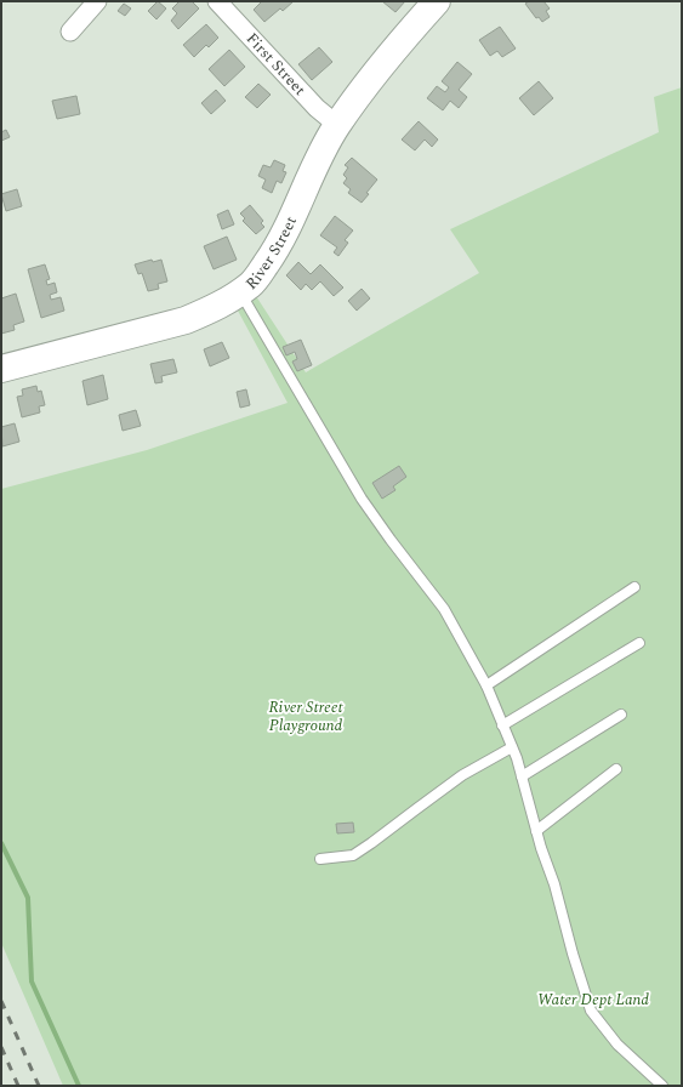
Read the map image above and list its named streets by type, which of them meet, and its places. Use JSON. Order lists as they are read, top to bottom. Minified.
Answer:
{"streets":{"main road":["River Street"],"street":["First Street"]},"crossings":[["First Street","River Street"]],"parks":["River Street Playground","Water Dept Land"]}
